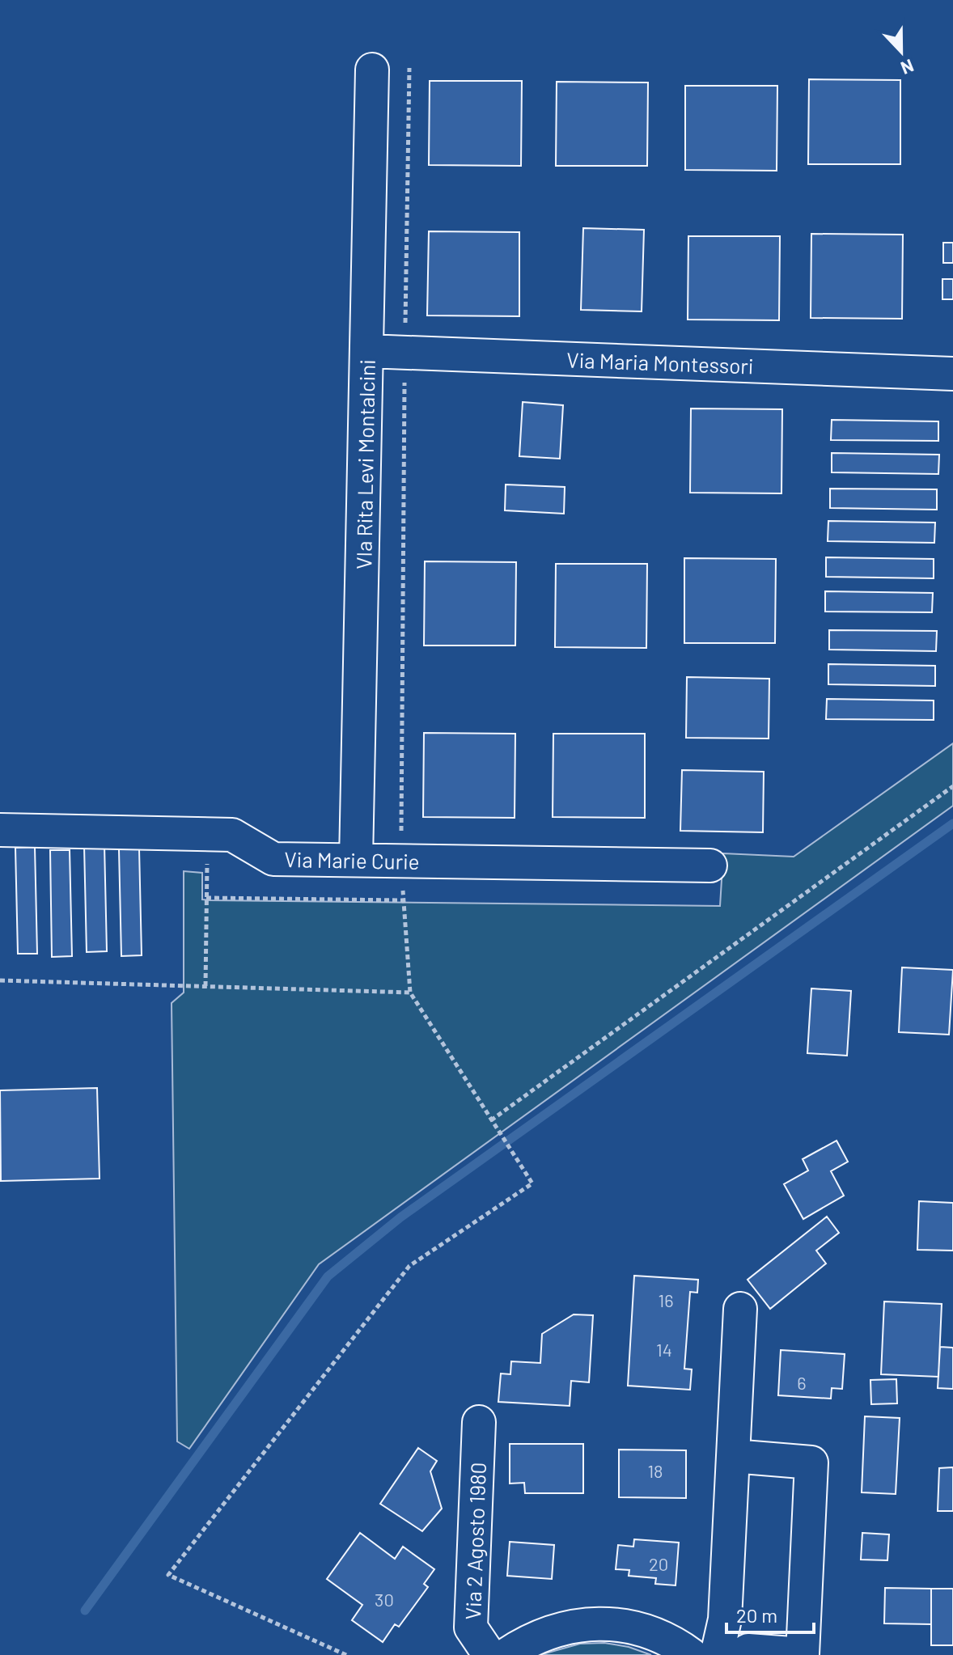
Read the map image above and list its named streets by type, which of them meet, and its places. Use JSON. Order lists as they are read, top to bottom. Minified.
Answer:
{"streets":{"street":["Via Maria Montessori","VIa Rita Levi Montalcini","Via Marie Curie","Via 2 Agosto 1980"]},"crossings":[["Via Maria Montessori","VIa Rita Levi Montalcini"],["VIa Rita Levi Montalcini","Via Marie Curie"]],"house_numbers":["16","14","6","18","20","30"],"scale_bar":"20 m","north":"bottom"}
